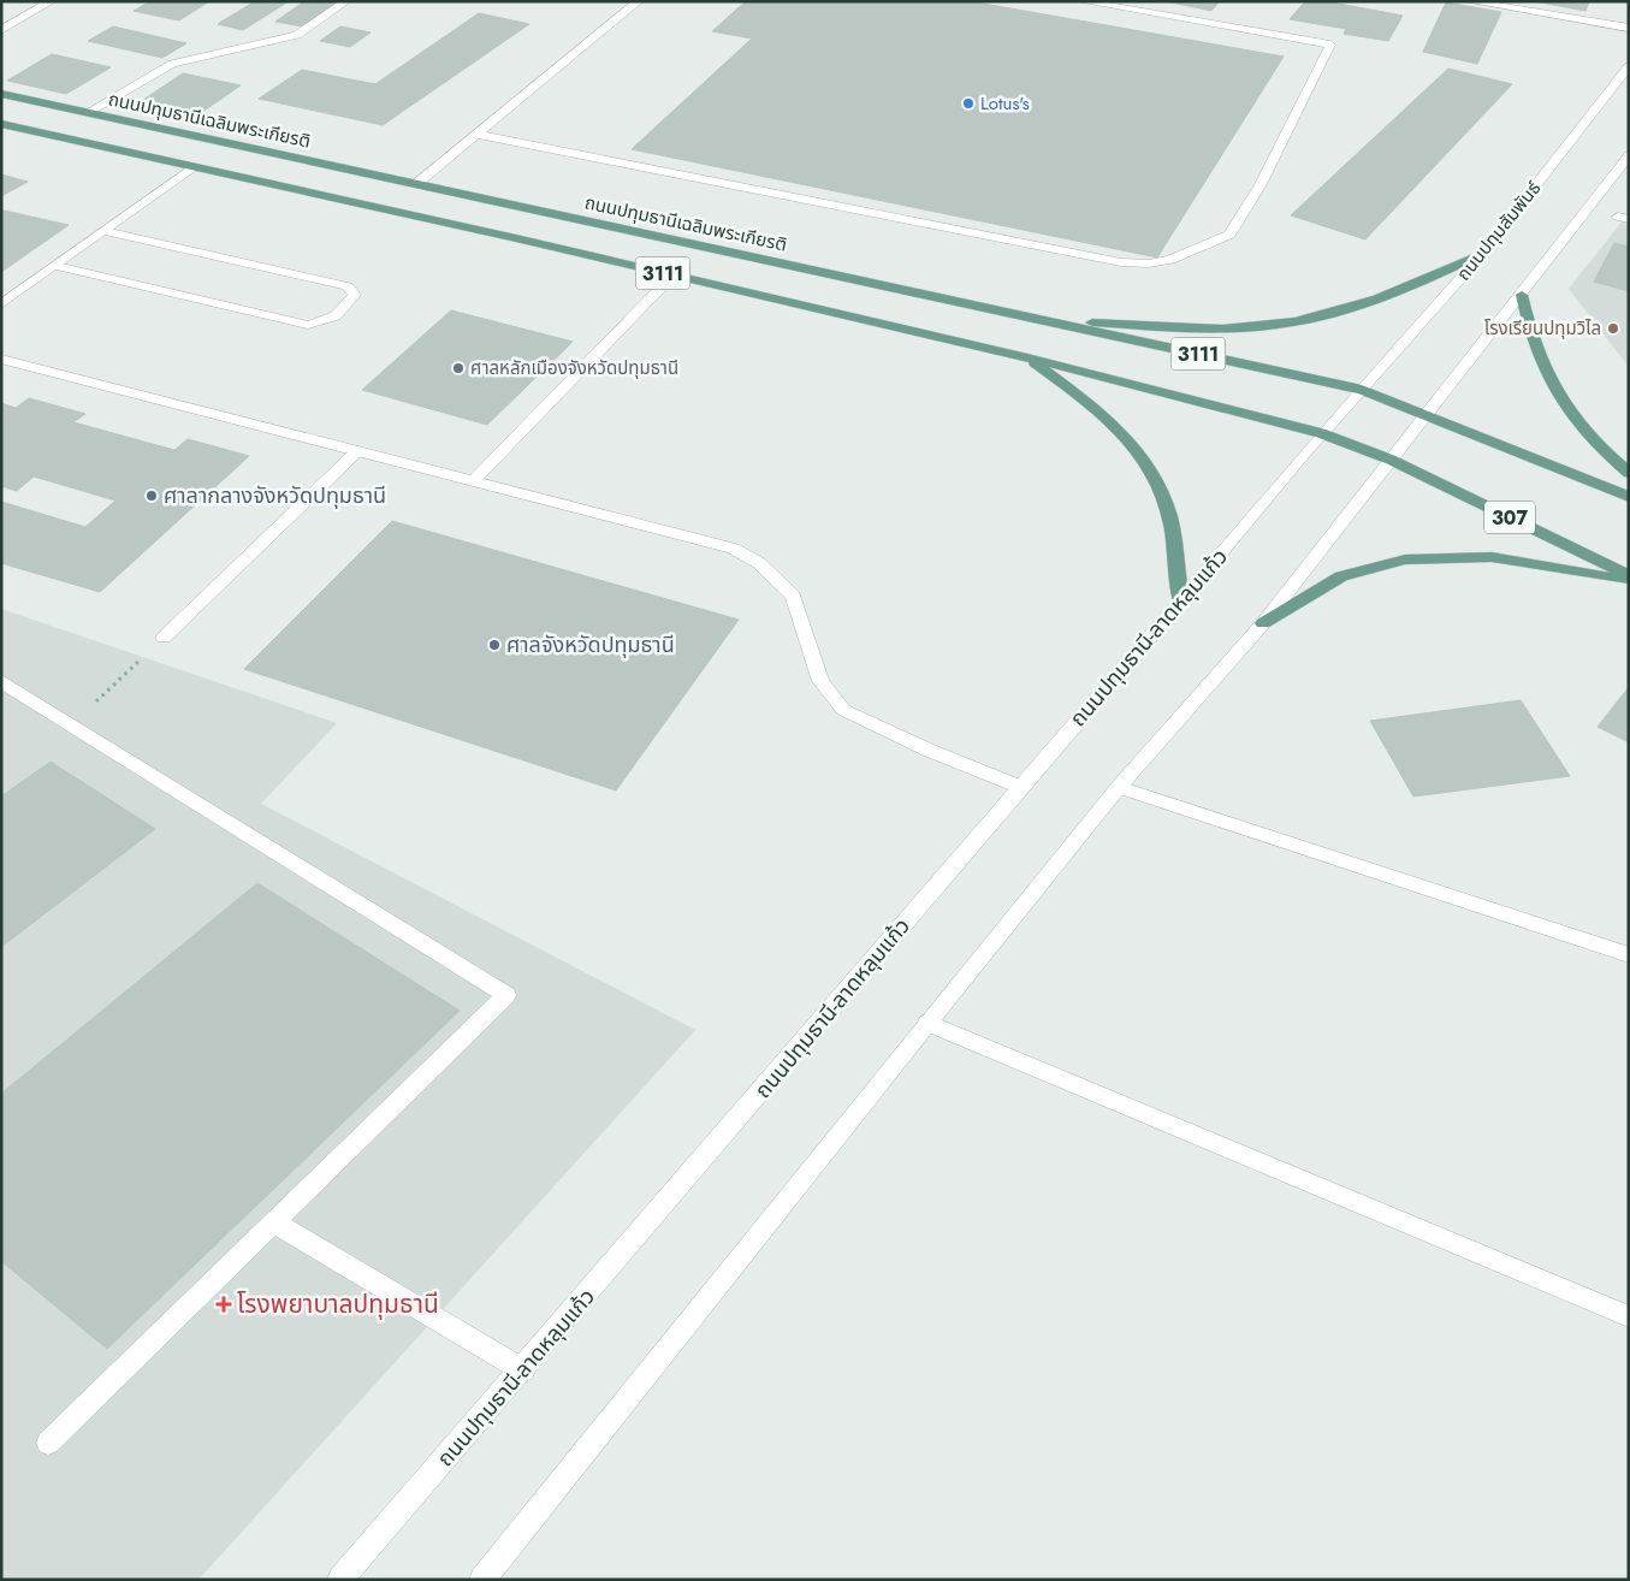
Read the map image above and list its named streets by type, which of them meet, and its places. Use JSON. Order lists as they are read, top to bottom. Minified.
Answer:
{"streets":{"main road":["ถนนปทุมธานีเฉลิมพระเกียรติ","3111","307"],"street":["ถนนปทุมสัมพันธ์","ถนนปทุมธานี-ลาดหลุมแก้ว"]},"crossings":[["ถนนปทุมธานีเฉลิมพระเกียรติ","ถนนปทุมสัมพันธ์"],["ถนนปทุมสัมพันธ์","3111"],["ถนนปทุมสัมพันธ์","ถนนปทุมธานี-ลาดหลุมแก้ว"],["3111","ถนนปทุมธานี-ลาดหลุมแก้ว"]],"places":{"other":["Lotus's","โรงเรียนปทุมวิไล","ศาลหลักเมืองจังหวัดปทุมธานี","ศาลากลางจังหวัดปทุมธานี","ศาลจังหวัดปทุมธานี"],"health":["โรงพยาบาลปทุมธานี"]}}
